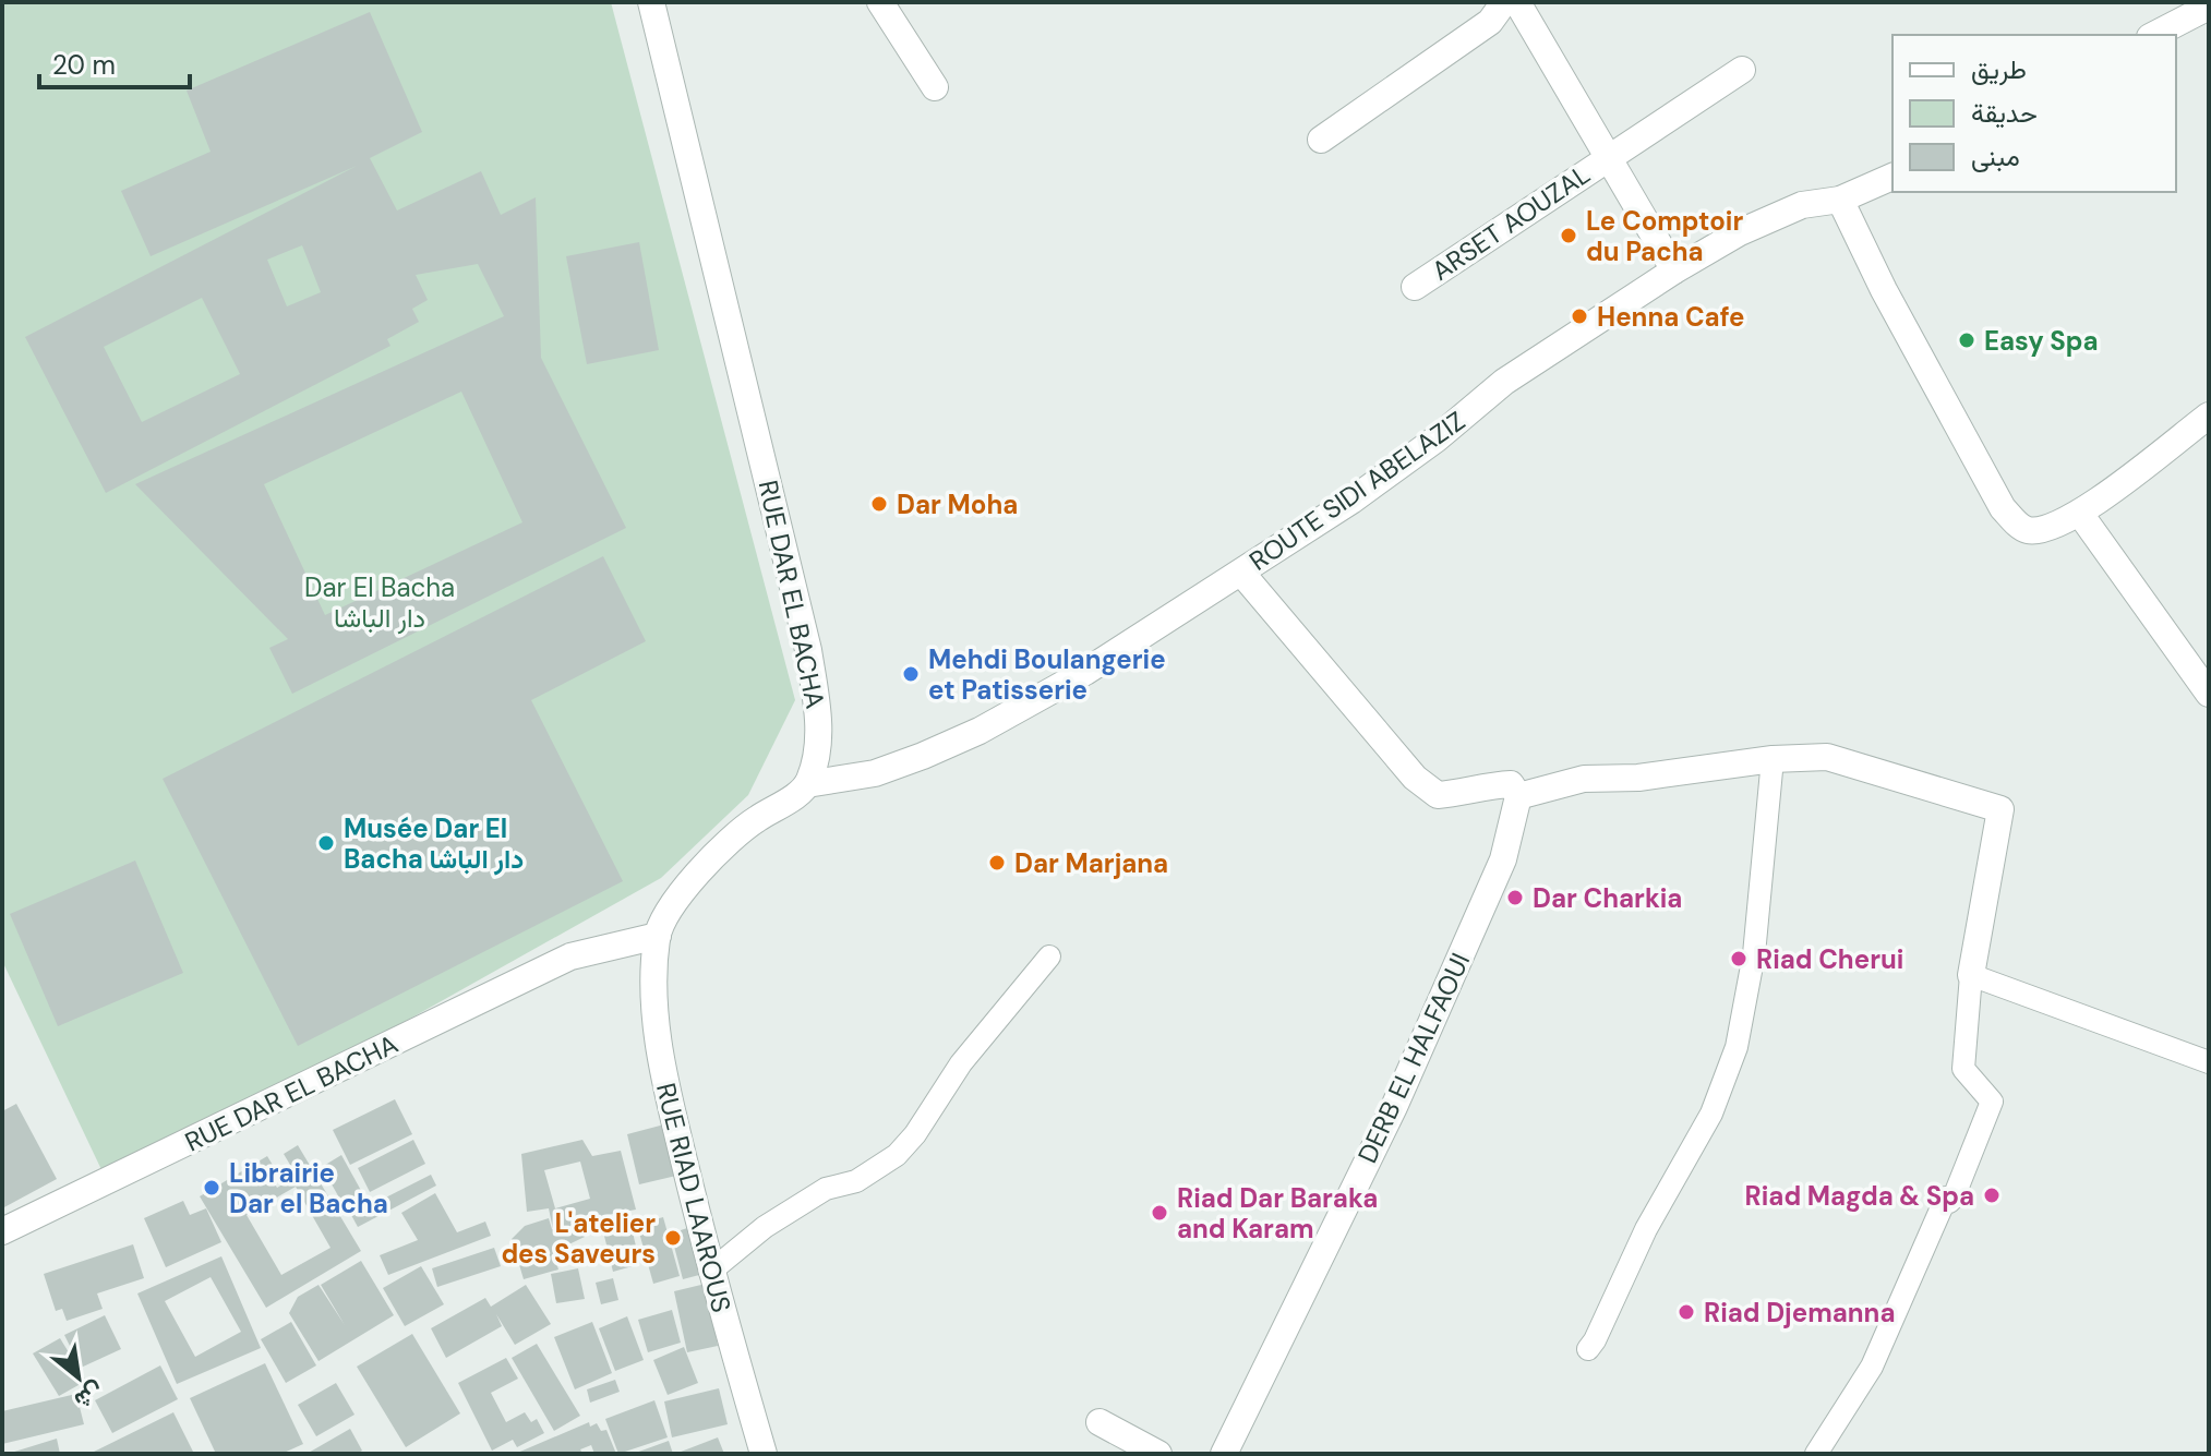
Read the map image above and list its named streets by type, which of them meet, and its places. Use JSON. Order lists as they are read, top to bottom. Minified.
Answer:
{"streets":{"street":["ARSET AOUZAL","ROUTE SIDI ABELAZIZ","RUE DAR EL BACHA","DERB EL HALFAOUI","RUE RIAD LAAROUS"]},"crossings":[["ARSET AOUZAL","ROUTE SIDI ABELAZIZ"],["ROUTE SIDI ABELAZIZ","RUE DAR EL BACHA"],["RUE DAR EL BACHA","RUE RIAD LAAROUS"]],"parks":["Dar El Bacha دار الباشا"],"places":["Le Comptoir du Pacha","Henna Cafe","Easy Spa","Dar Moha","Mehdi Boulangerie et Patisserie","Musée Dar El Bacha دار الباشا","Dar Marjana","Dar Charkia","Riad Cherui","Librairie Dar el Bacha","Riad Magda & Spa","Riad Dar Baraka and Karam","L'atelier des Saveurs","Riad Djemanna"],"legend":["طريق","حديقة","مبنى"],"scale_bar":"20 m","north":"bottom right"}
